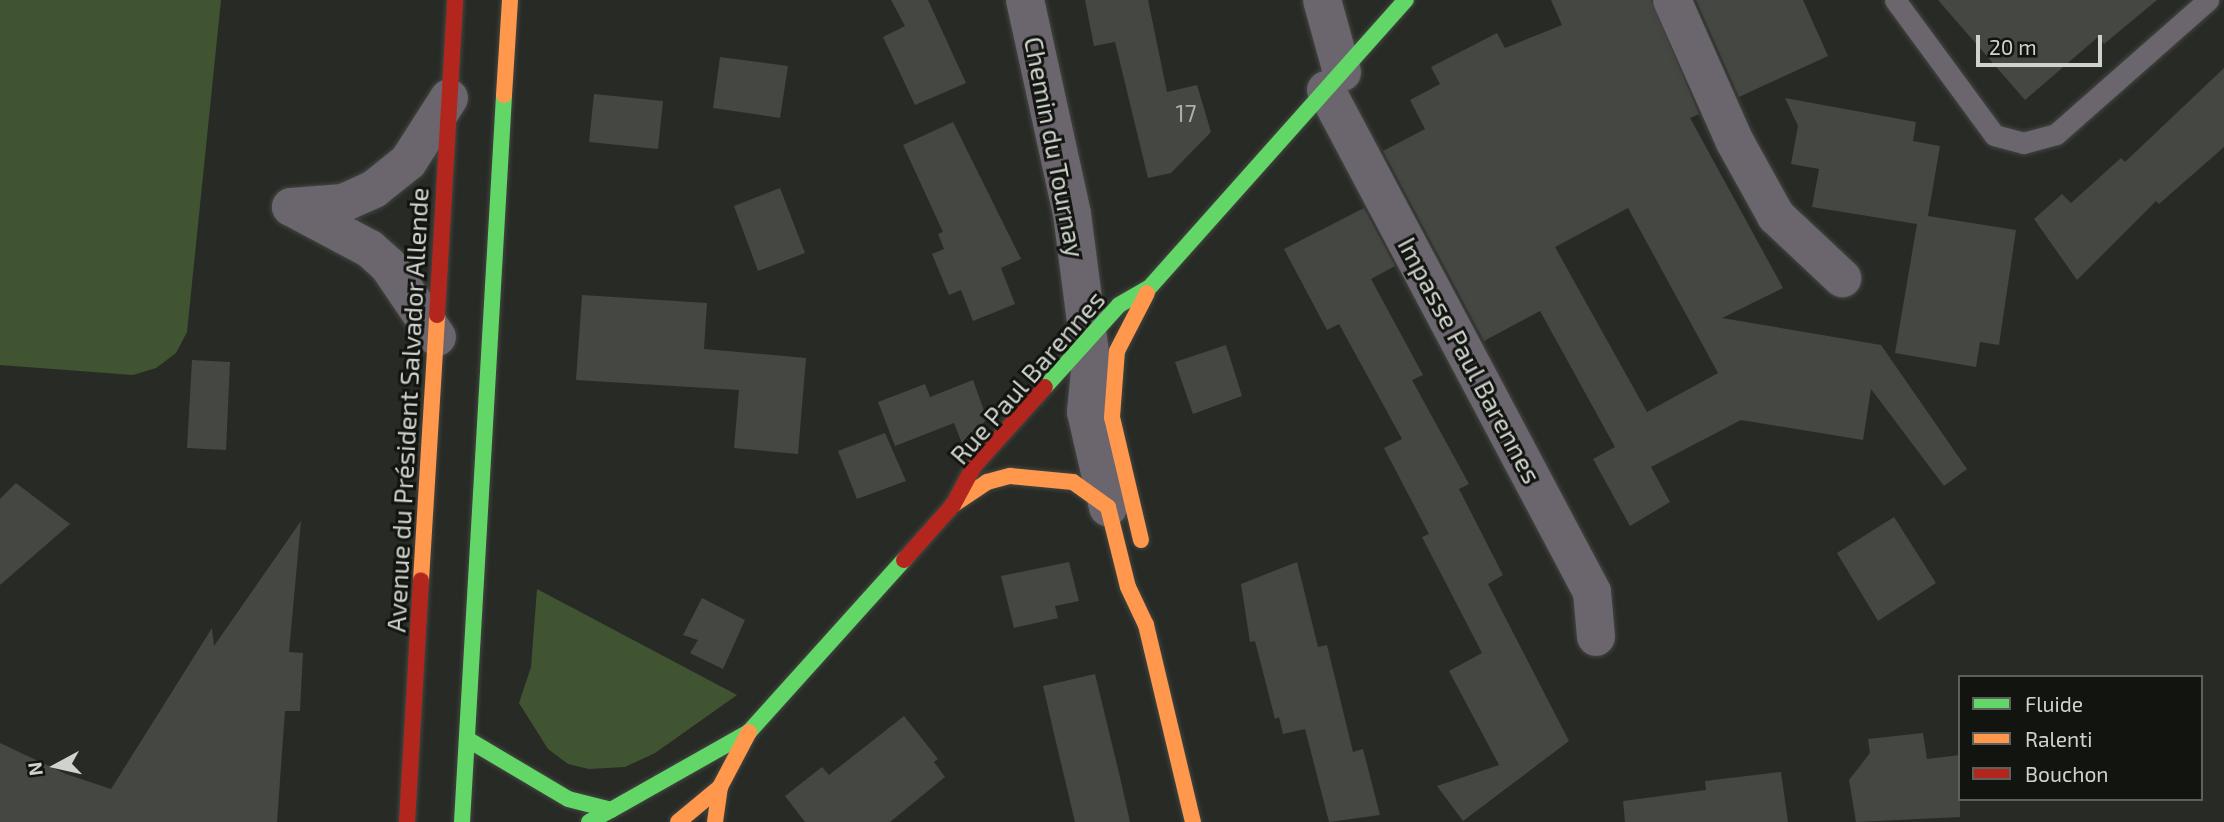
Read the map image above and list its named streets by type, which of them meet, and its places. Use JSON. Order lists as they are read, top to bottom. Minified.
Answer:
{"streets":{"street":["Chemin du Tournay","Impasse Paul Barennes","Rue Paul Barennes","Avenue du Président Salvador Allende"]},"crossings":[["Chemin du Tournay","Rue Paul Barennes"],["Impasse Paul Barennes","Rue Paul Barennes"]],"house_numbers":["17"],"legend":["Fluide","Ralenti","Bouchon"],"scale_bar":"20 m","north":"left"}
